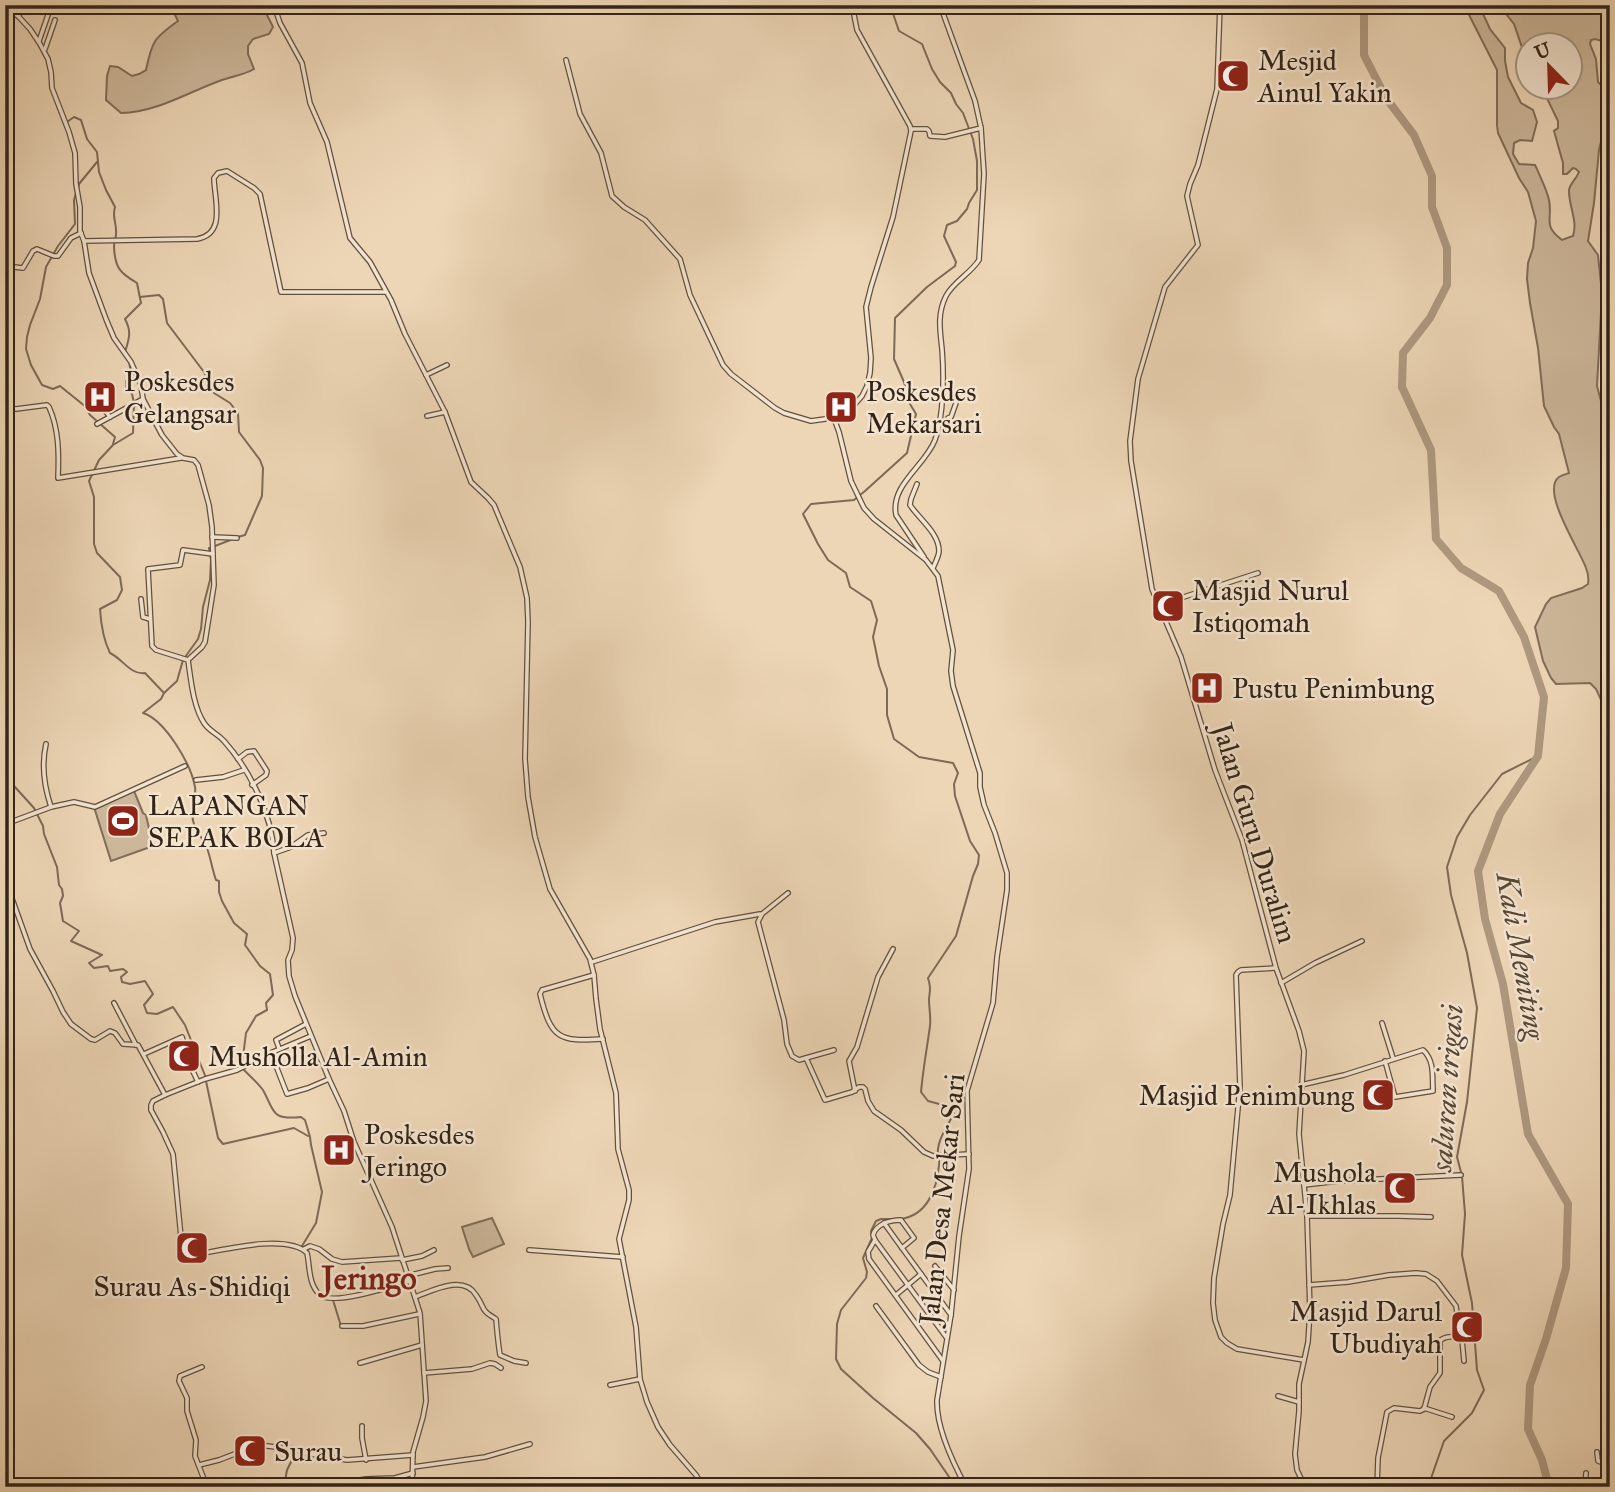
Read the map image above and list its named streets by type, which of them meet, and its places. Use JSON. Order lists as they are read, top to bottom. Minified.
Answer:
{"streets":{"street":["Jalan Guru Duralim","Jalan Desa Mekar Sari"]},"districts":["Jeringo"],"water":["Kali Meniting","saluran irigasi"],"places":{"mosque":["Mesjid Ainul Yakin","Masjid Nurul Istiqomah","Musholla Al-Amin","Masjid Penimbung","Mushola Al-Ikhlas","Surau As-Shidiqi","Masjid Darul Ubudiyah","Surau"],"hospital":["Poskesdes Gelangsar","Poskesdes Mekarsari","Pustu Penimbung","Poskesdes Jeringo"],"sports":["LAPANGAN SEPAK BOLA"]},"north":"top left"}
